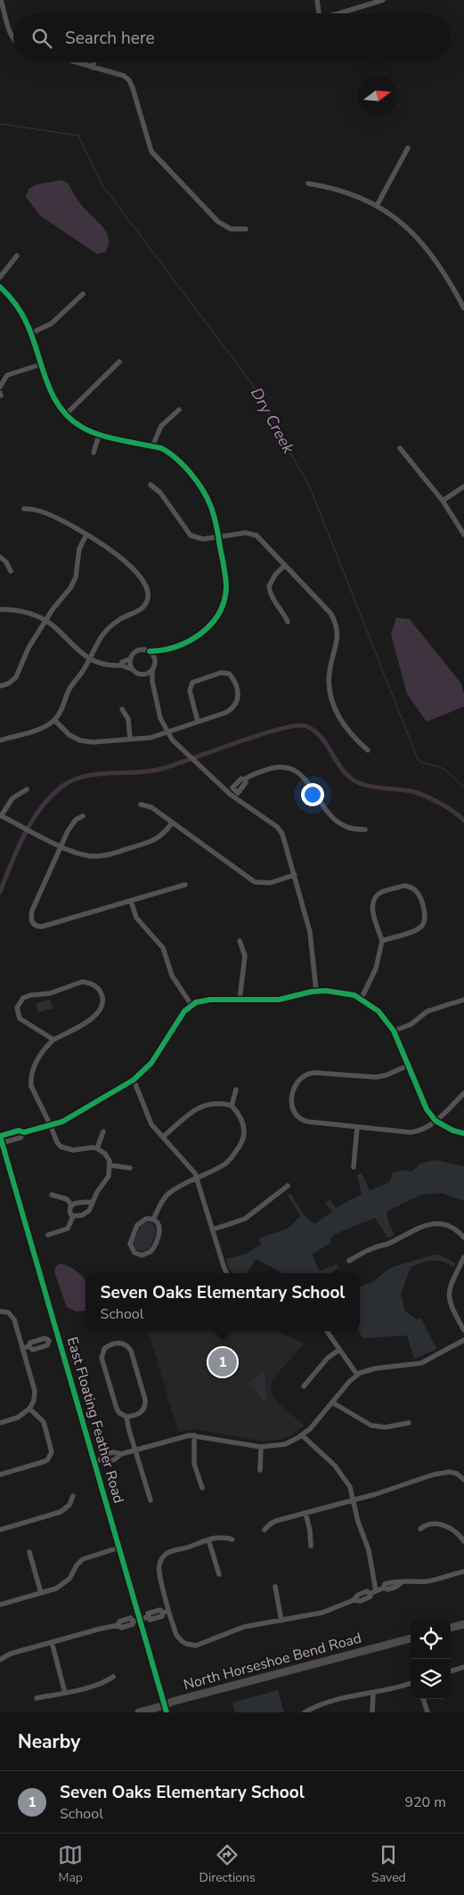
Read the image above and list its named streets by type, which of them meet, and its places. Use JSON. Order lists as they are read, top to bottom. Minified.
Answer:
{"streets":{"highway":["North Horseshoe Bend Road"],"main road":["East Floating Feather Road"]},"crossings":[["East Floating Feather Road","North Horseshoe Bend Road"]],"water":["Dry Creek"],"north":"right","page":{"search":"Search here","popup":["Seven Oaks Elementary School","School"],"pins":"1","heading":"Nearby","list":[{"mark":"1","name":"Seven Oaks Elementary School","note":"School","value":"920 m"}],"nav":["Map","Directions","Saved"]}}
